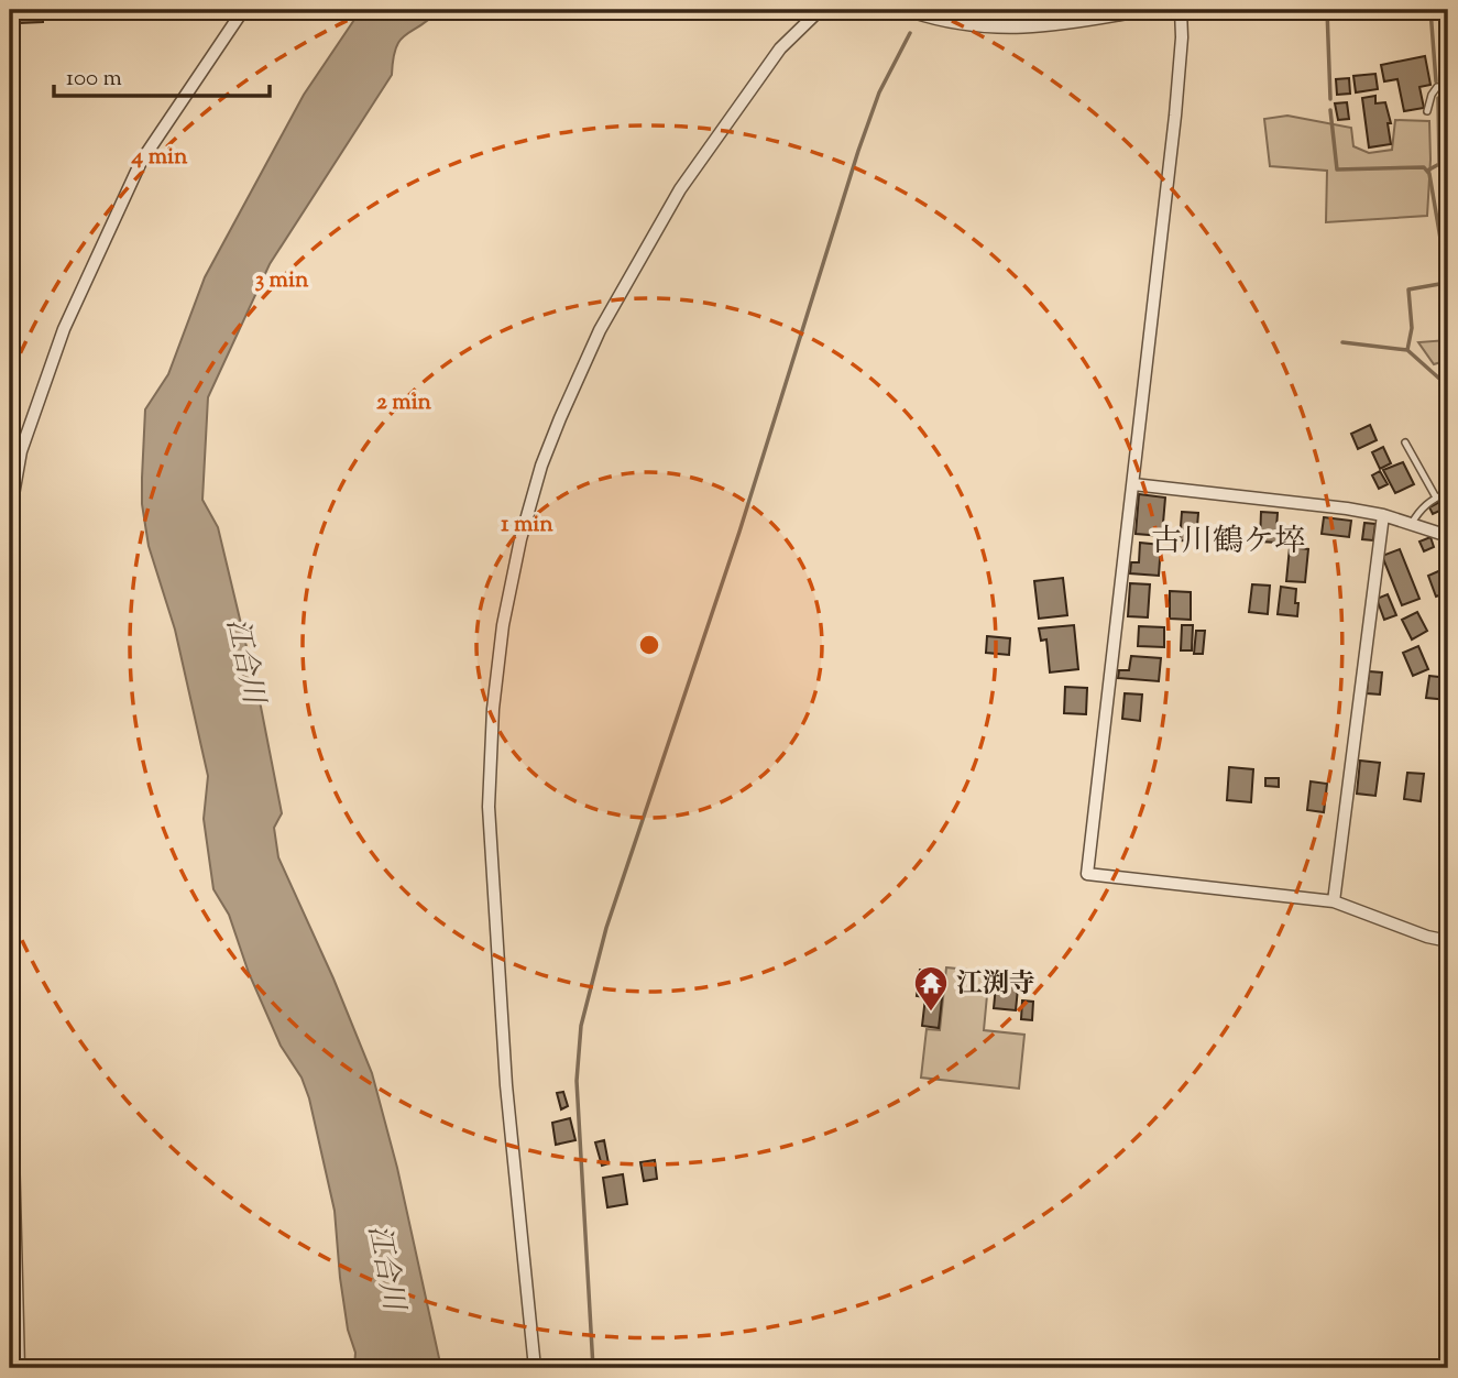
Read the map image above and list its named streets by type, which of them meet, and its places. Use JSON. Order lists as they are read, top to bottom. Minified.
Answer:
{"districts":["古川鶴ケ埣"],"water":["江合川"],"places":{"temple":["江渕寺"]},"scale_bar":"100 m","rings":["4 min","3 min","2 min","1 min"]}
